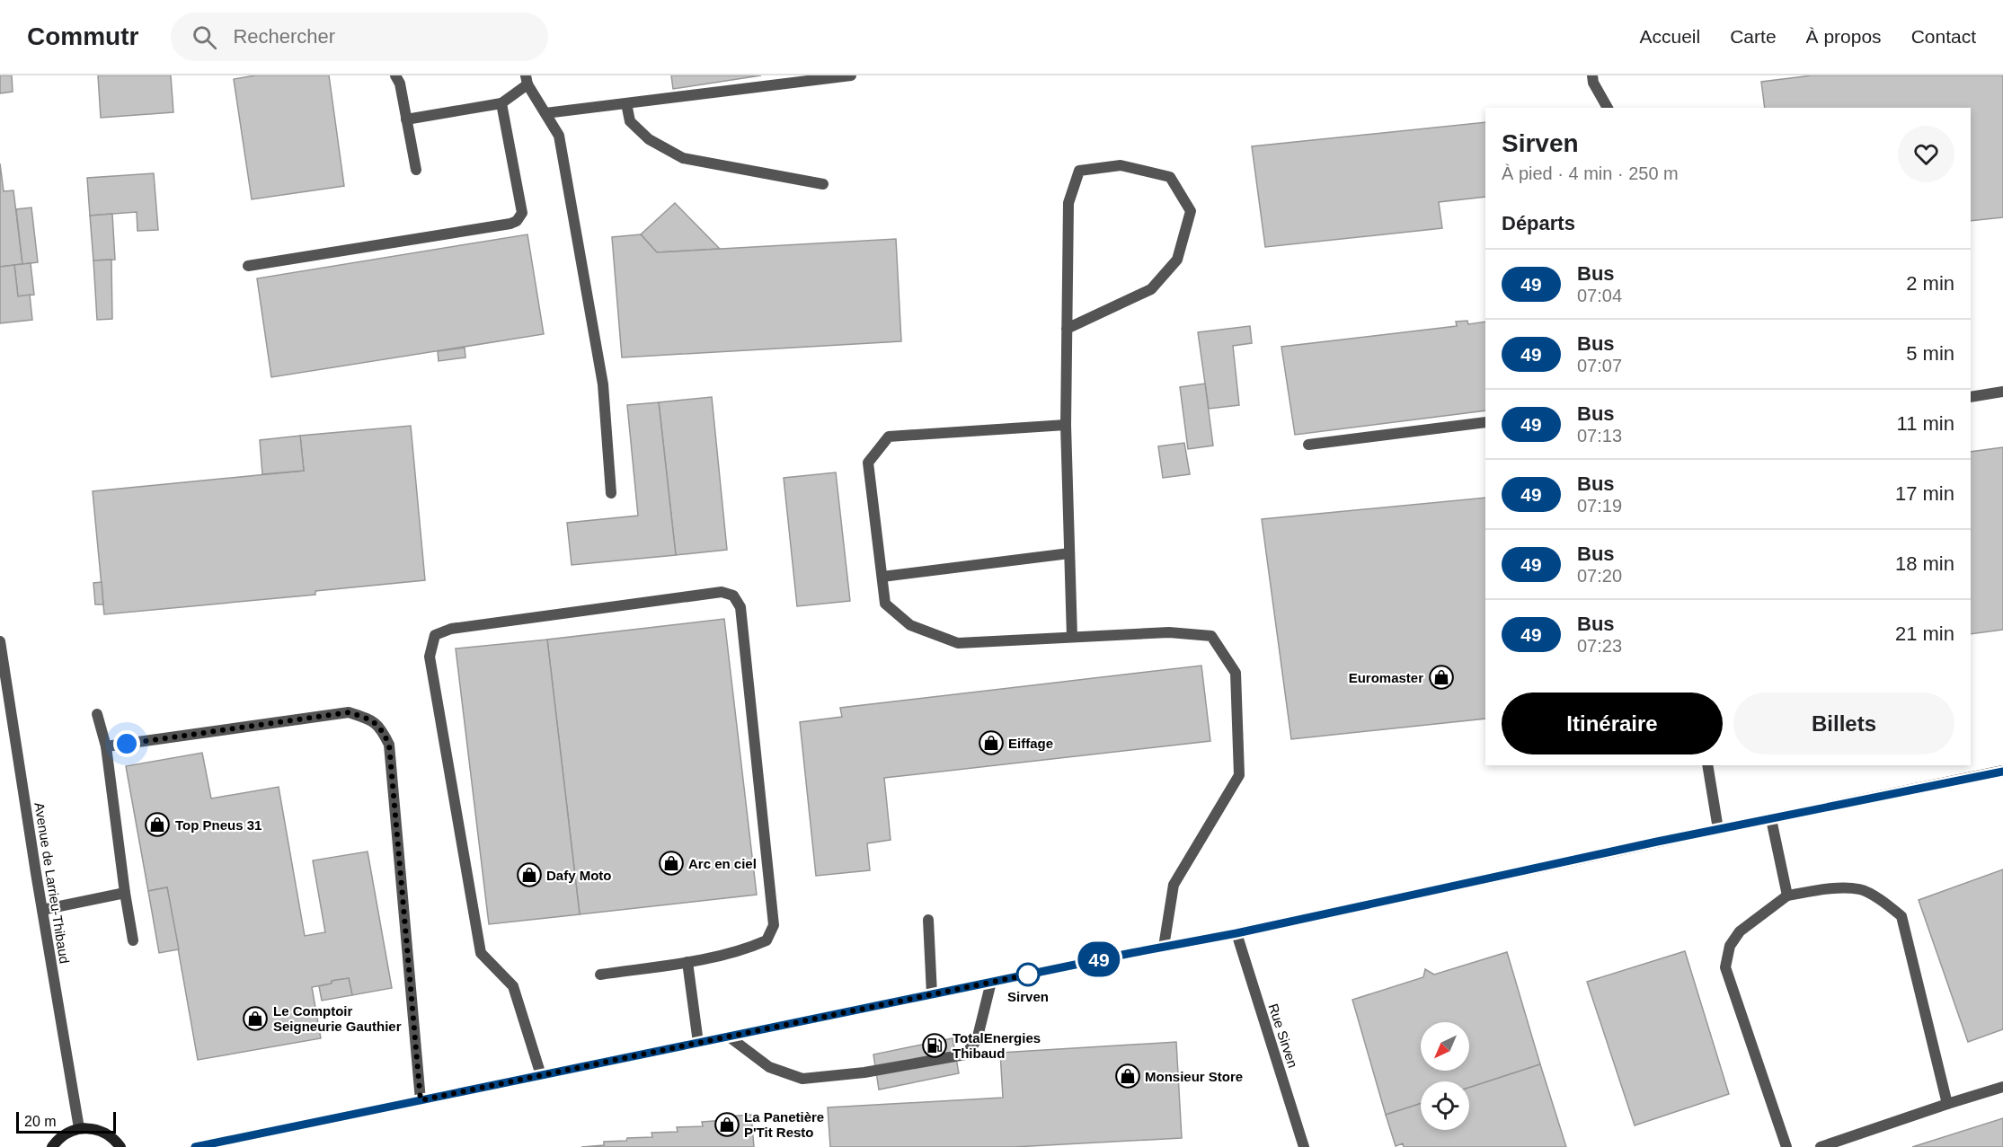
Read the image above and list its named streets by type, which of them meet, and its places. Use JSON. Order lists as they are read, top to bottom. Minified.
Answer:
{"streets":{"street":["Avenue de Larrieu-Thibaud","Rue Sirven"]},"places":{"shop":["Euromaster","Eiffage","Top Pneus 31","Arc en ciel","Dafy Moto","Le Comptoir Seigneurie Gauthier","Monsieur Store","La Panetière P'Tit Resto"],"other":["Sirven"],"fuel station":["TotalEnergies Thibaud"]},"lines":["bus line 49"],"scale_bar":"20 m","north":"bottom left","page":{"header":"Commutr","search":"Rechercher","nav":["Accueil","Carte","À propos","Contact"],"on_map":"49","heading":[["Sirven","À pied · 4 min · 250 m"],"Départs"],"list":[{"mark":"49","name":"Bus","note":"07:04","value":"2 min"},{"mark":"49","name":"Bus","note":"07:07","value":"5 min"},{"mark":"49","name":"Bus","note":"07:13","value":"11 min"},{"mark":"49","name":"Bus","note":"07:19","value":"17 min"},{"mark":"49","name":"Bus","note":"07:20","value":"18 min"},{"mark":"49","name":"Bus","note":"07:23","value":"21 min"}],"buttons":["Itinéraire","Billets"],"scale":"20 m"}}
